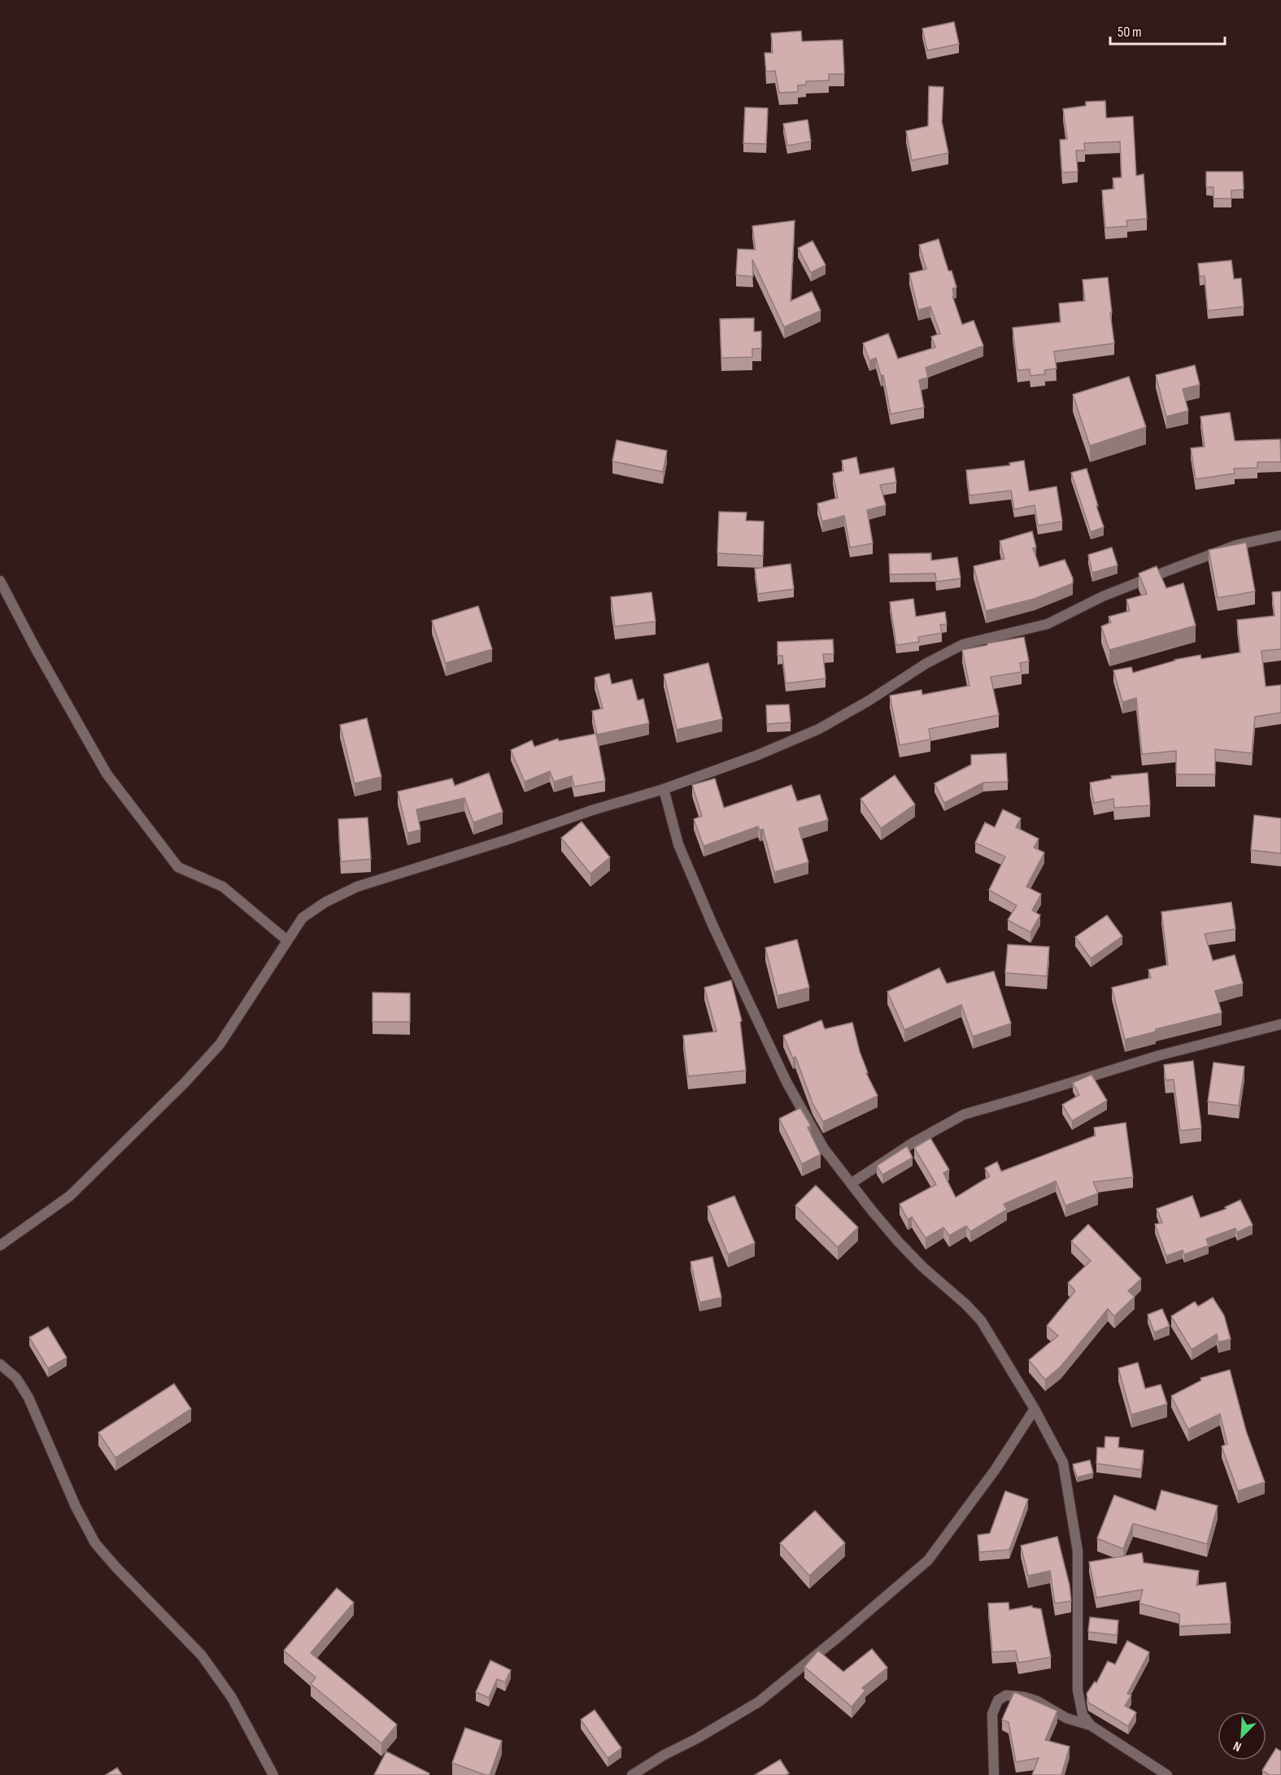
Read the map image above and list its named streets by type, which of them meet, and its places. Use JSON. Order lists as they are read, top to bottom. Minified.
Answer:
{"scale_bar":"50 m","north":"bottom left"}
